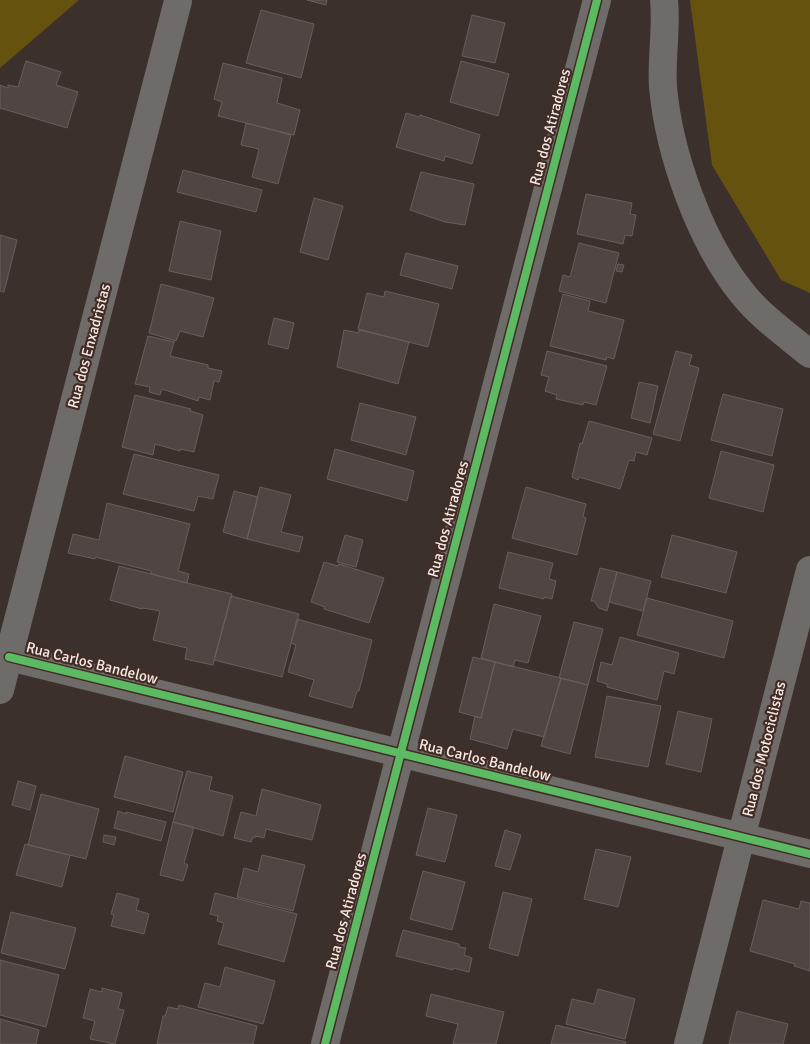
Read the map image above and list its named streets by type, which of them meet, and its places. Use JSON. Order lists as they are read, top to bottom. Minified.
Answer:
{"streets":{"street":["Rua dos Atiradores","Rua dos Enxadristas","Rua Carlos Bandelow","Rua dos Motociclistas"]},"crossings":[["Rua dos Atiradores","Rua Carlos Bandelow"],["Rua dos Enxadristas","Rua Carlos Bandelow"],["Rua Carlos Bandelow","Rua dos Motociclistas"]]}
